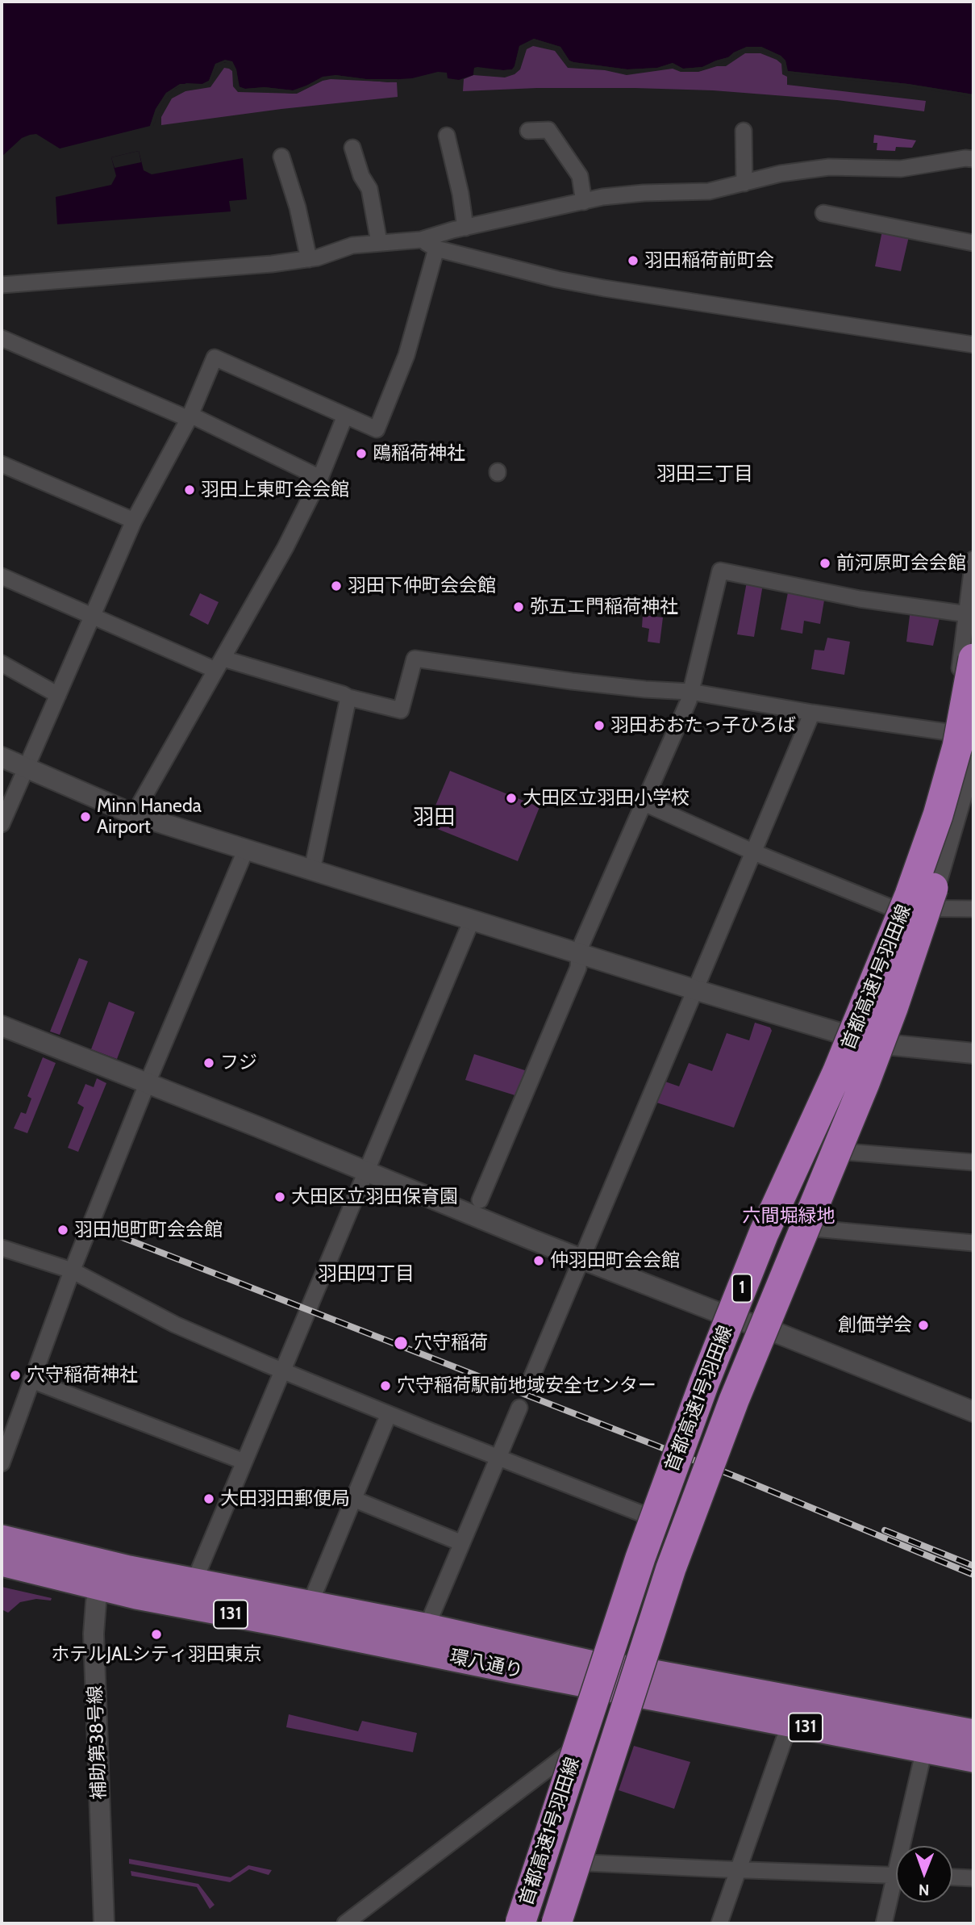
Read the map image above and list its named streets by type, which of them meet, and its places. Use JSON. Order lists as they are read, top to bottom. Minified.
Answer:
{"streets":{"highway":["首都高速1号羽田線","1","131","環八通り"],"street":["補助第38号線"]},"crossings":[["環八通り","補助第38号線"]],"districts":["羽田三丁目","羽田","羽田四丁目"],"parks":["六間堀緑地"],"places":["羽田稲荷前町会","鴎稲荷神社","羽田上東町会会館","前河原町会会館","羽田下仲町会会館","弥五エ門稲荷神社","羽田おおたっ子ひろば","大田区立羽田小学校","Minn Haneda Airport","フジ","大田区立羽田保育園","羽田旭町町会会館","仲羽田町会会館","創価学会","穴守稲荷","穴守稲荷神社","穴守稲荷駅前地域安全センター","大田羽田郵便局","ホテルJALシティ羽田東京"],"north":"bottom"}
